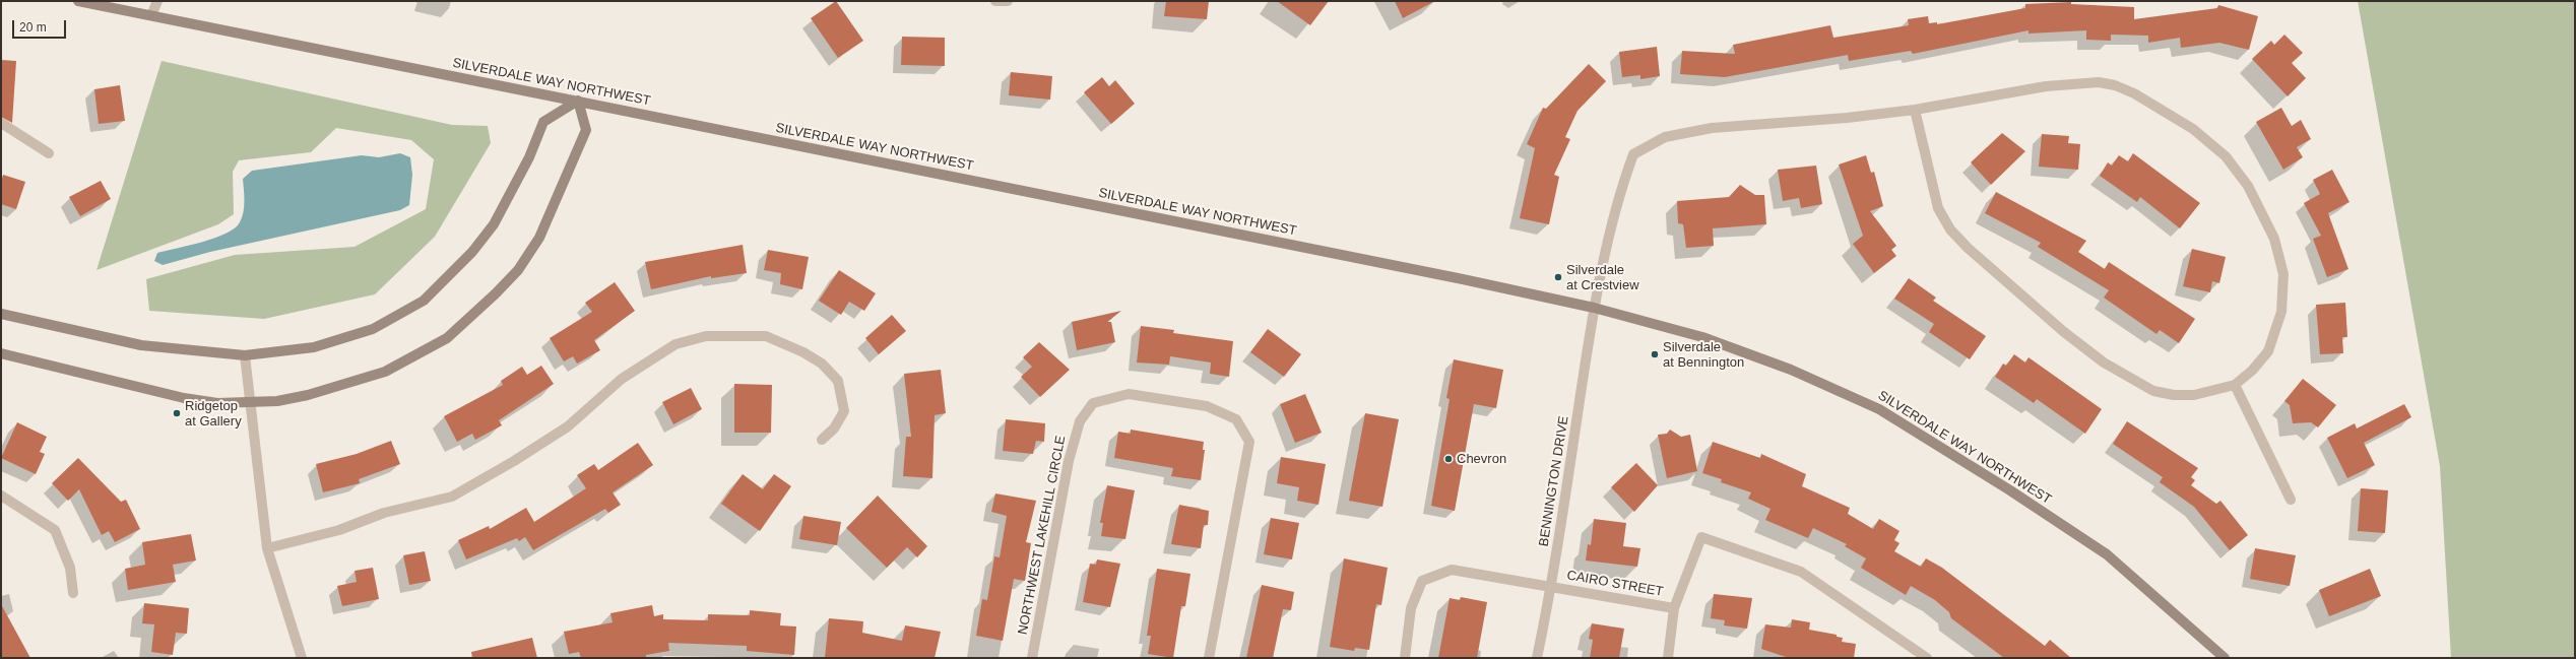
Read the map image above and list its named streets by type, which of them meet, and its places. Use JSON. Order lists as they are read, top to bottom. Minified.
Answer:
{"streets":{"main road":["SILVERDALE WAY NORTHWEST"],"street":["BENNINGTON DRIVE","NORTHWEST LAKEHILL CIRCLE","CAIRO STREET"]},"crossings":[["SILVERDALE WAY NORTHWEST","BENNINGTON DRIVE"],["BENNINGTON DRIVE","CAIRO STREET"]],"places":["Silverdale at Crestview","Silverdale at Bennington","Ridgetop at Gallery","Chevron"],"scale_bar":"20 m"}
